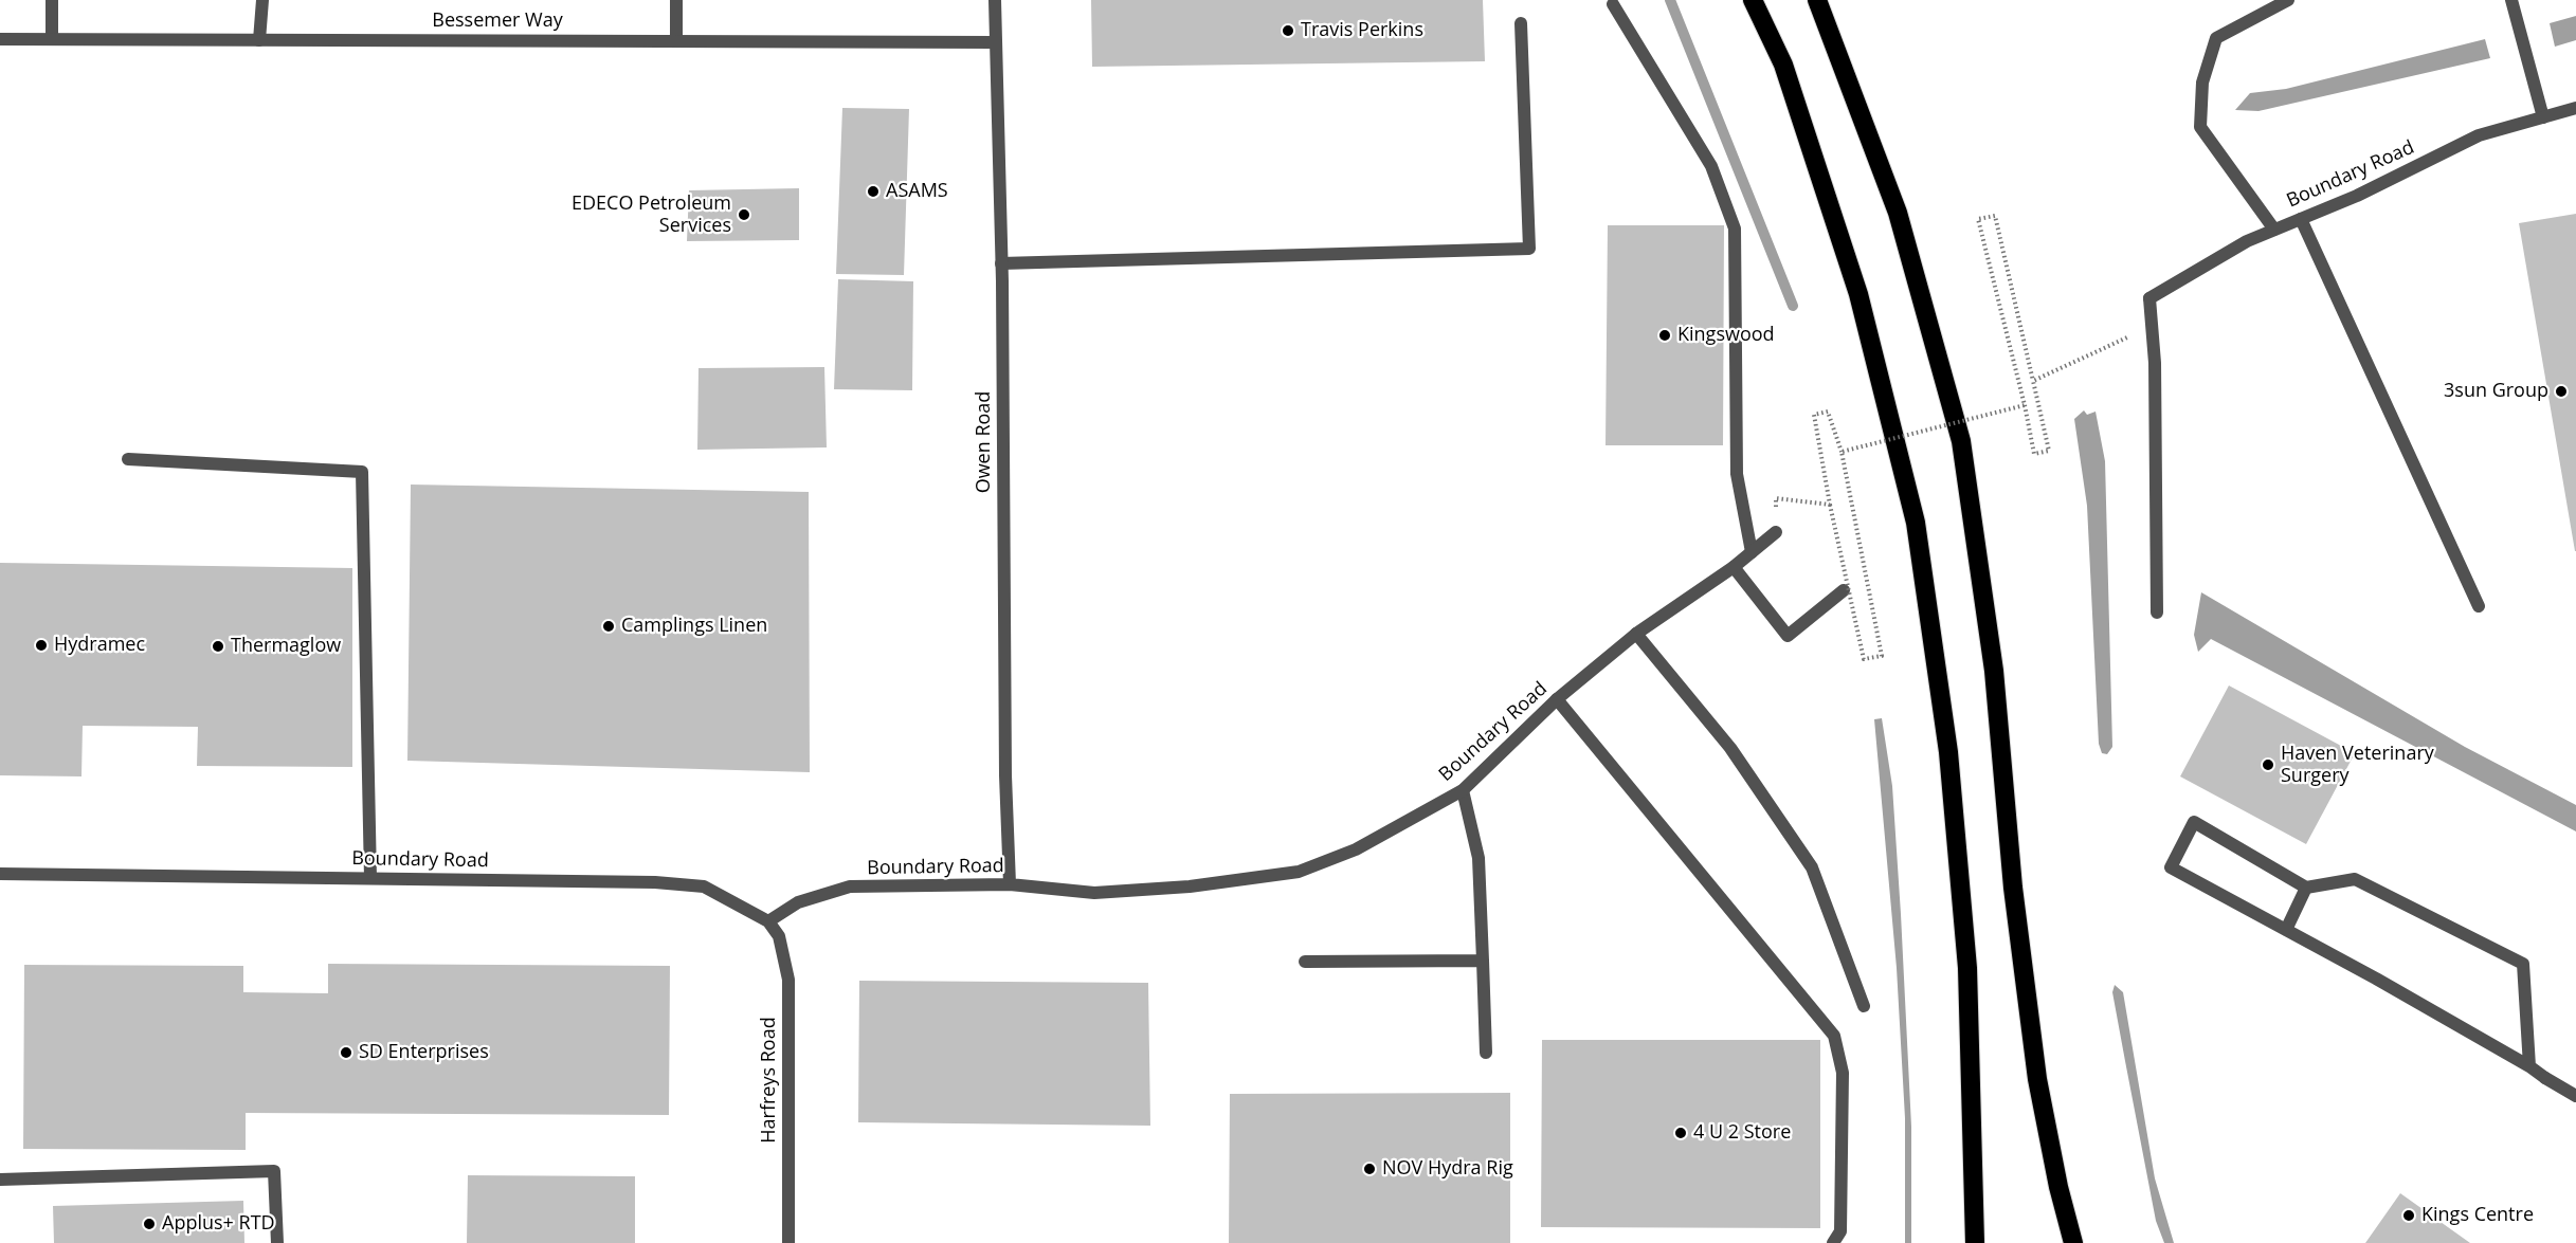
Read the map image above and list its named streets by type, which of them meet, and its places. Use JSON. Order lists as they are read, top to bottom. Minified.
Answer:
{"streets":{"street":["Bessemer Way","Boundary Road","Owen Road","Harfreys Road"]},"crossings":[["Bessemer Way","Owen Road"],["Boundary Road","Owen Road"],["Boundary Road","Harfreys Road"]],"places":["Travis Perkins","ASAMS","EDECO Petroleum Services","Kingswood","3sun Group","Camplings Linen","Hydramec","Thermaglow","Haven Veterinary Surgery","SD Enterprises","4 U 2 Store","NOV Hydra Rig","Kings Centre","Applus+ RTD"]}
